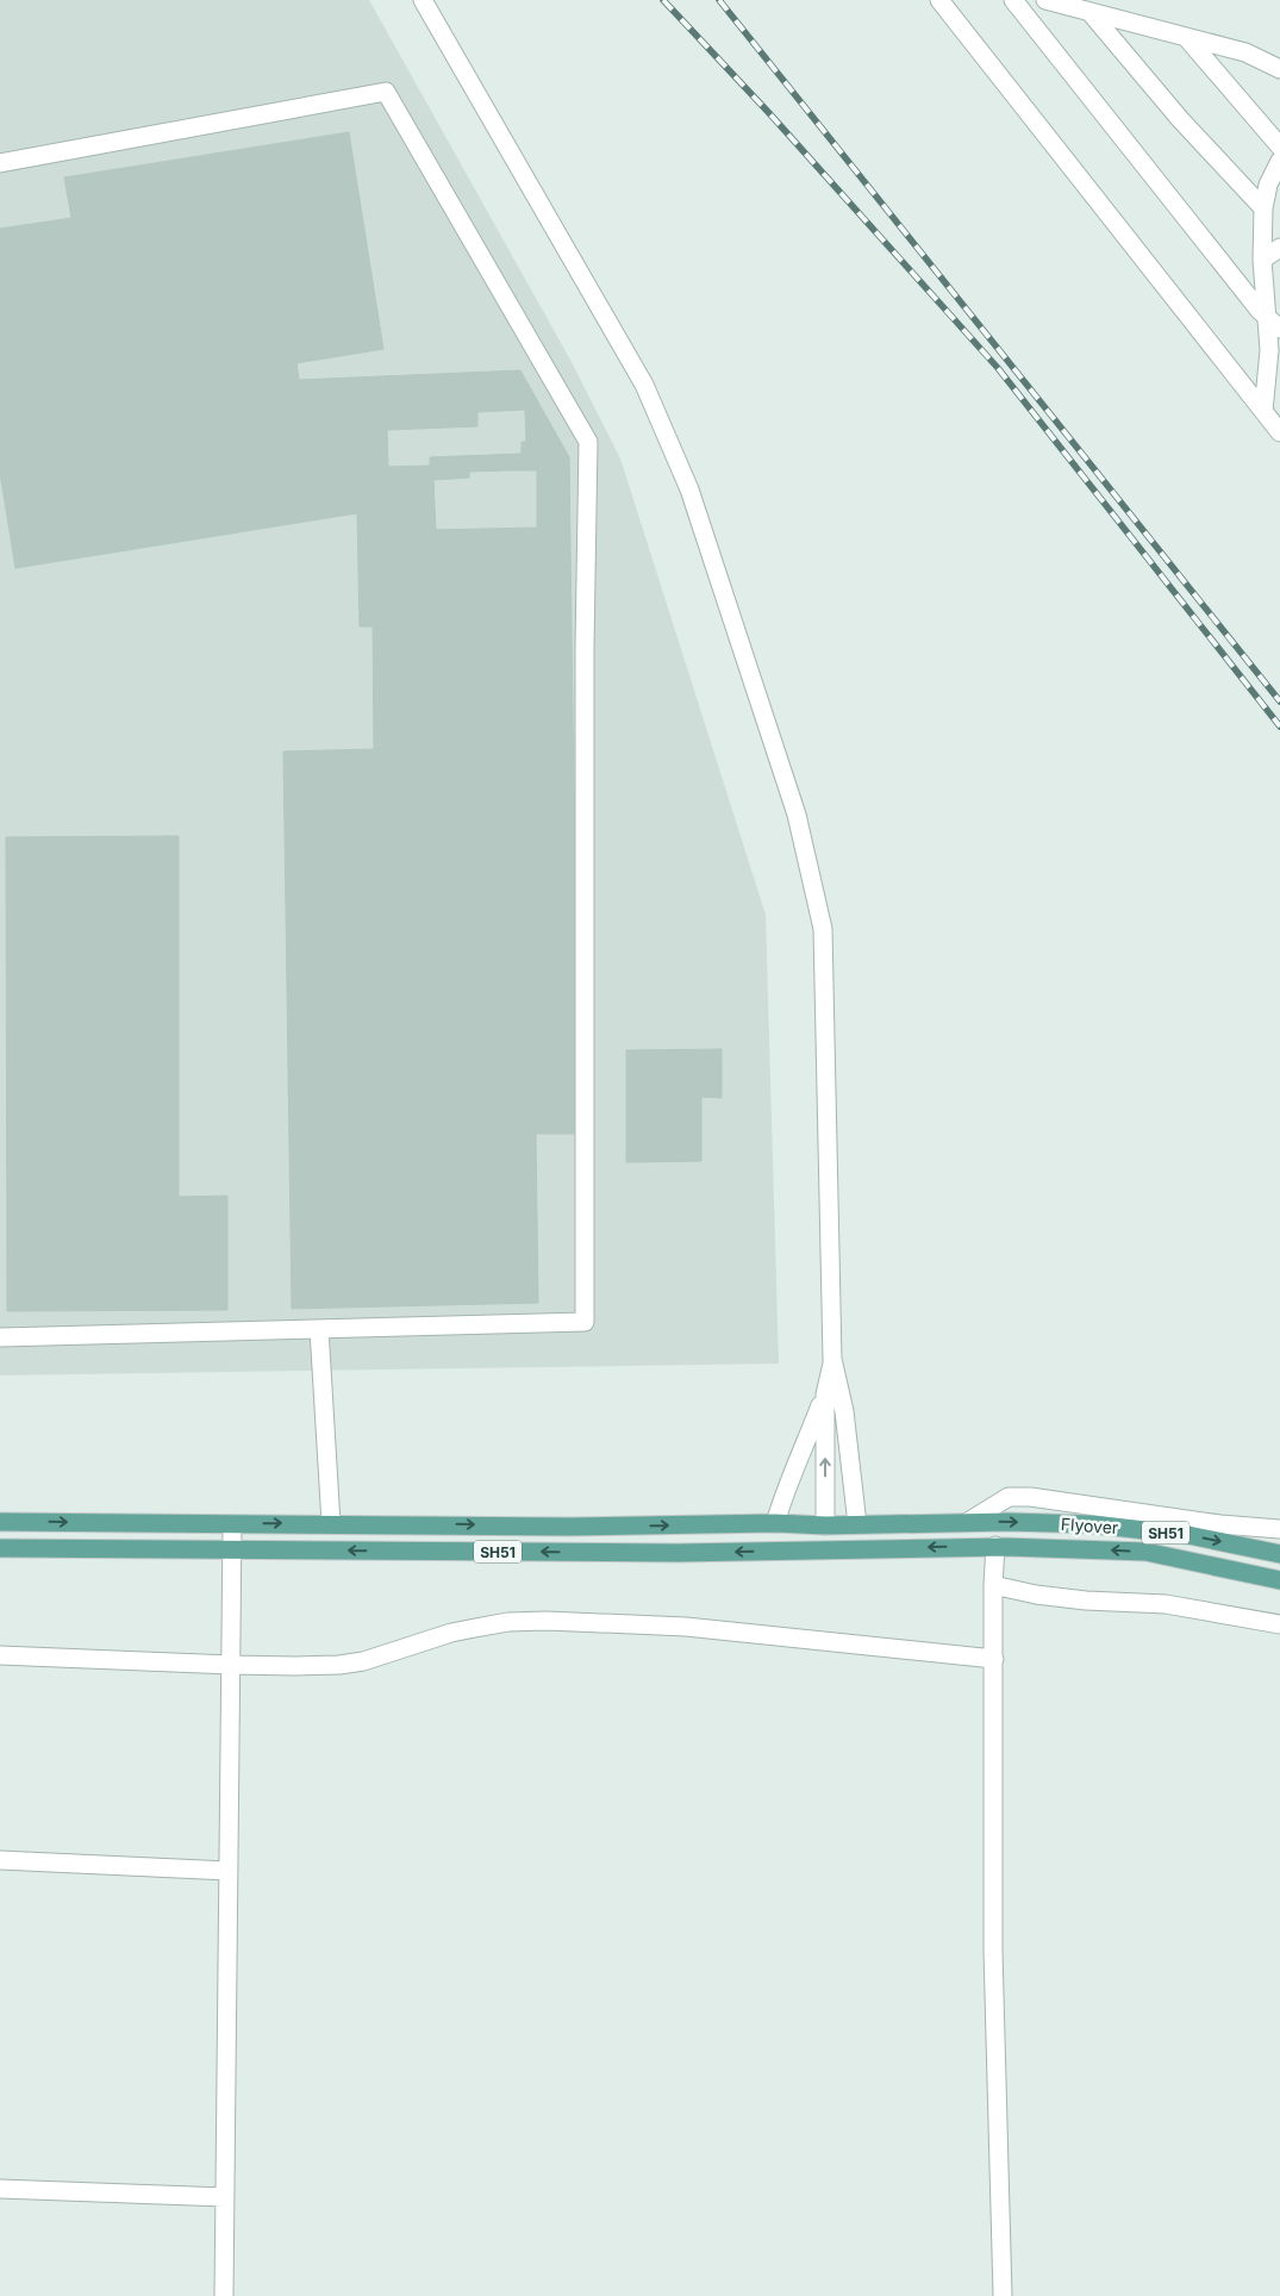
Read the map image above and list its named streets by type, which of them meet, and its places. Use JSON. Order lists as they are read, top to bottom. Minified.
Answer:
{"streets":{"main road":["Flyover","SH51"]},"crossings":[["Flyover","SH51"]]}
